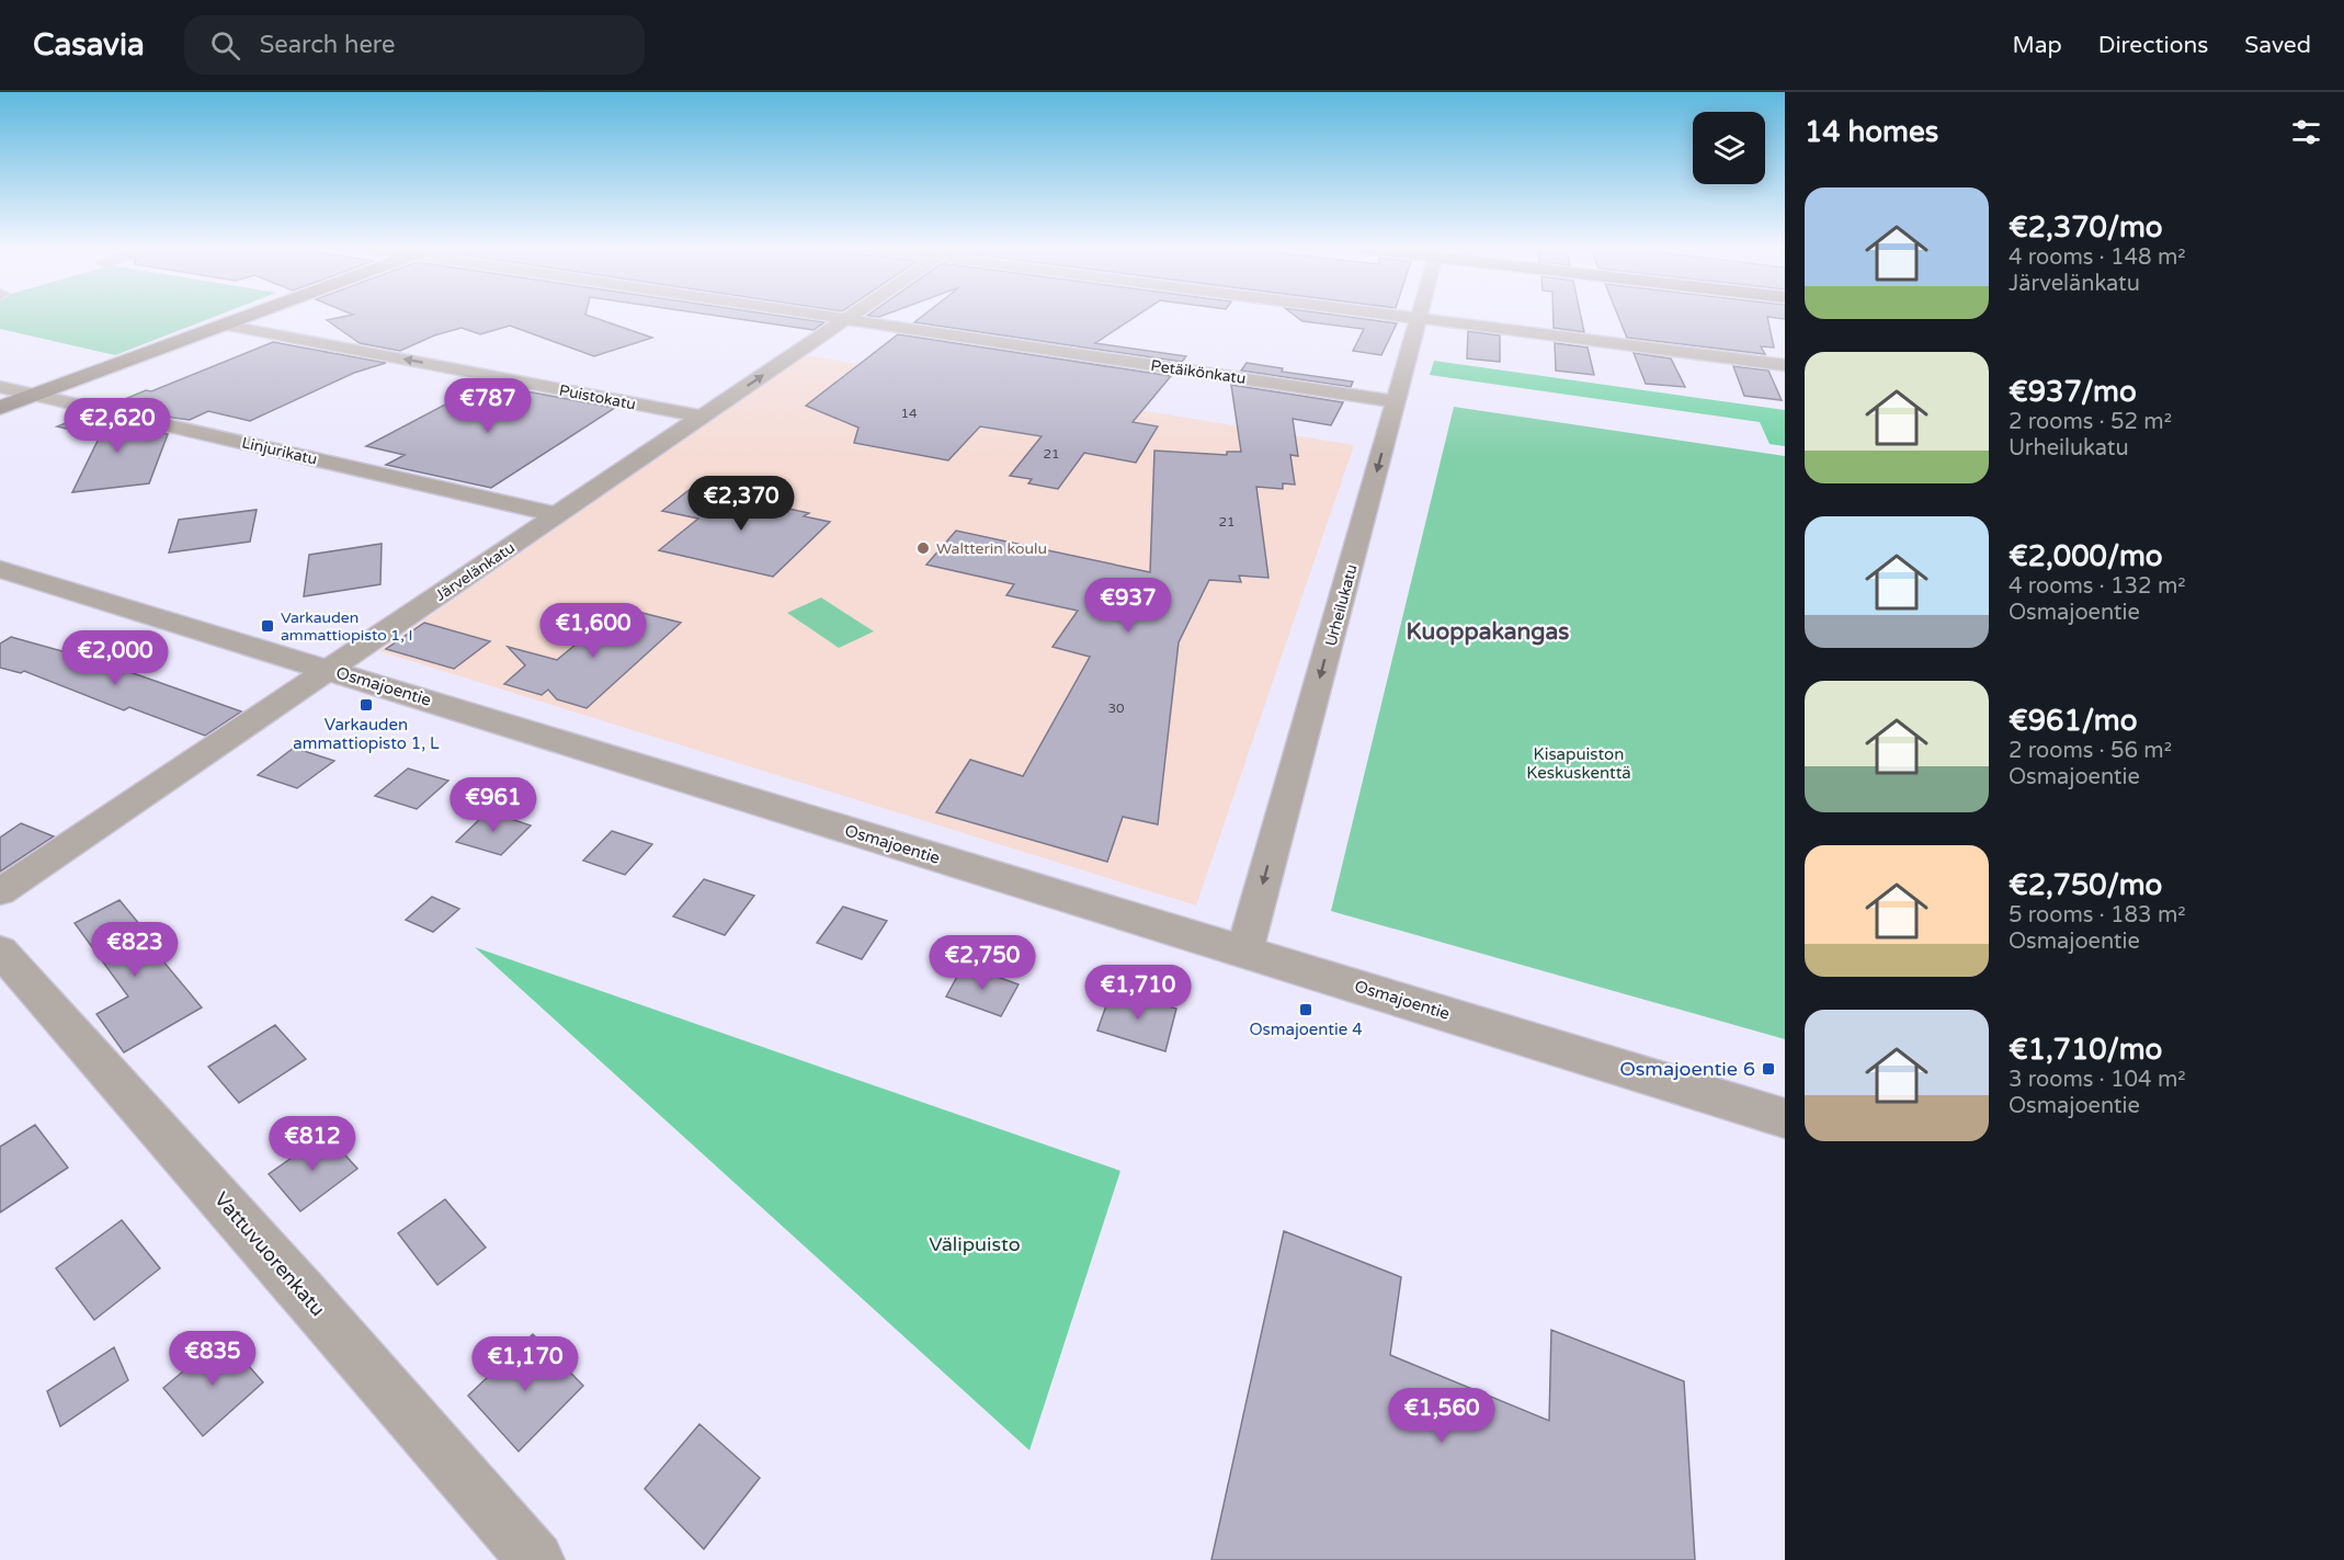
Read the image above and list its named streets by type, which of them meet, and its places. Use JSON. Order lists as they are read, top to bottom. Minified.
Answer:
{"streets":{"street":["Petäikönkatu","Puistokatu","Linjurikatu","Järvelänkatu","Urheilukatu","Osmajoentie","Vattuvuorenkatu"]},"crossings":[["Petäikönkatu","Järvelänkatu"],["Petäikönkatu","Urheilukatu"],["Puistokatu","Järvelänkatu"],["Linjurikatu","Järvelänkatu"],["Järvelänkatu","Osmajoentie"],["Urheilukatu","Osmajoentie"]],"one_way":["Puistokatu","Urheilukatu"],"districts":["Kuoppakangas"],"parks":["Kisapuiston Keskuskenttä","Välipuisto"],"places":{"other":["Waltterin koulu"],"transit":["Varkauden ammattiopisto 1, I","Varkauden ammattiopisto 1, L","Osmajoentie 4","Osmajoentie 6"]},"house_numbers":["14","21","21","30"],"page":{"header":"Casavia","search":"Search here","nav":["Map","Directions","Saved"],"heading":"14 homes","list":[{"name":"€2,370/mo","note":"4 rooms · 148 m² · Järvelänkatu"},{"name":"€937/mo","note":"2 rooms · 52 m² · Urheilukatu"},{"name":"€2,000/mo","note":"4 rooms · 132 m² · Osmajoentie"},{"name":"€961/mo","note":"2 rooms · 56 m² · Osmajoentie"},{"name":"€2,750/mo","note":"5 rooms · 183 m² · Osmajoentie"},{"name":"€1,710/mo","note":"3 rooms · 104 m² · Osmajoentie"}],"price":["€787","€2,620","€2,370","€937","€1,600","€2,000","€961","€823","€2,750","€1,710","€812","€835","€1,170","€1,560"]}}
